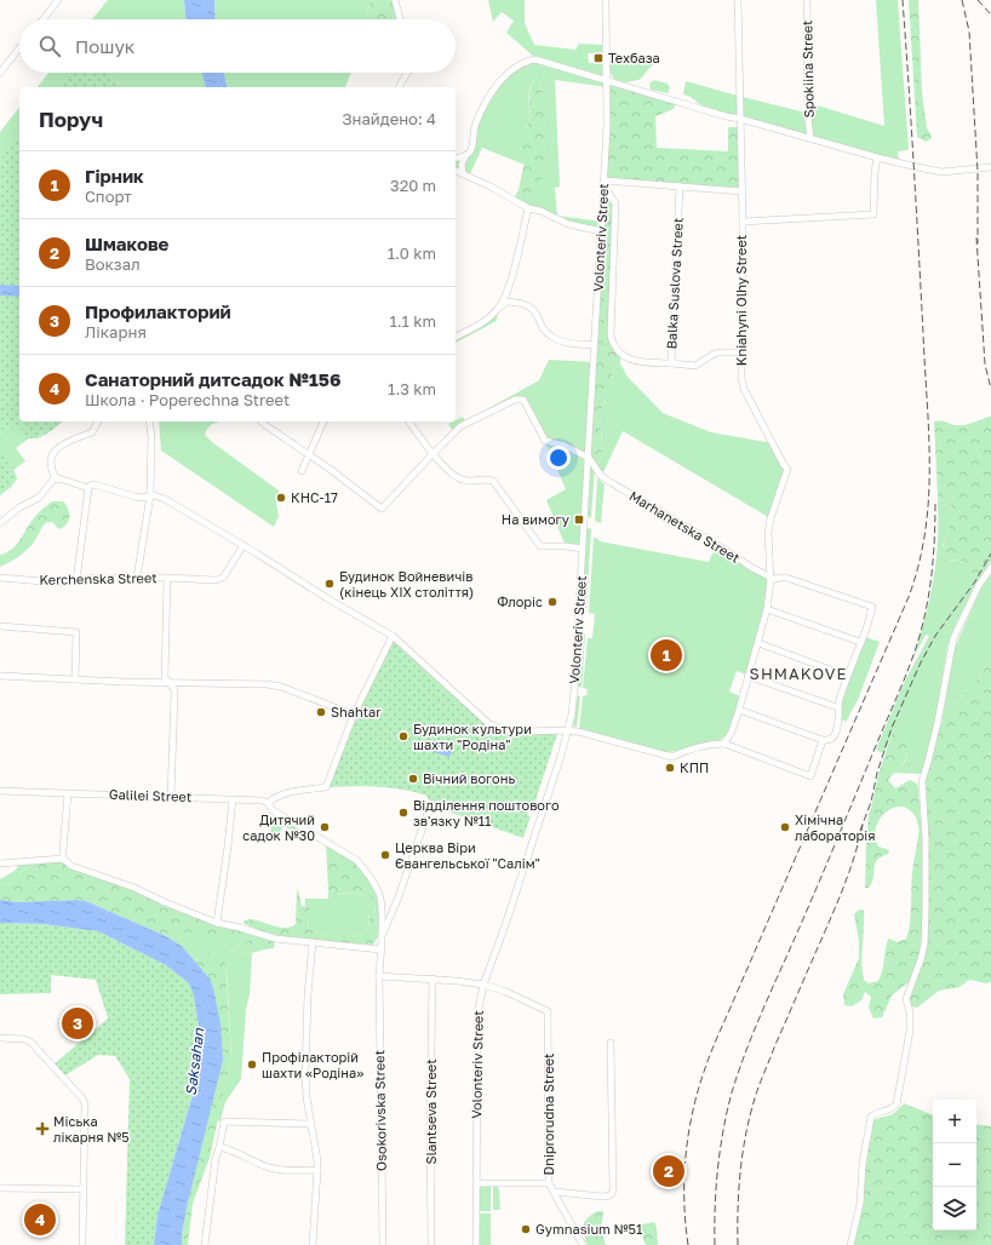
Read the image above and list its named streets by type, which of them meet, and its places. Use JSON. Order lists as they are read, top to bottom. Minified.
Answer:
{"streets":{"street":["Spokiina Street","Volonteriv Street","Balka Suslova Street","Kniahyni Olhy Street","Marhanetska Street","Kerchenska Street","Galilei Street","Osokorivska Street","Slantseva Street","Dniprorudna Street"]},"crossings":[["Volonteriv Street","Marhanetska Street"],["Volonteriv Street","Dniprorudna Street"],["Balka Suslova Street","Kniahyni Olhy Street"],["Kniahyni Olhy Street","Marhanetska Street"]],"districts":["SHMAKOVE"],"water":["Saksahan"],"places":{"transit":["Техбаза","На вимогу"],"other":["КНС-17","Будинок Войневичів (кінець ХІХ століття)","Флоріс","Shahtar","Будинок культури шахти \"Родіна\"","КПП","Вічний вогонь","Відділення поштового зв'язку №11","Дитячий садок №30","Хімічна лабораторія","Церква Віри Євангельської \"Салім\"","Профілакторій шахти «Родіна»","Gymnasium №51"],"health":["Міська лікарня №5"]},"page":{"search":"Пошук","heading":["Поруч","Знайдено: 4"],"list":[{"mark":"1","name":"Гірник","note":"Спорт","value":"320 m"},{"mark":"2","name":"Шмакове","note":"Вокзал","value":"1.0 km"},{"mark":"3","name":"Профилакторий","note":"Лікарня","value":"1.1 km"},{"mark":"4","name":"Санаторний дитсадок №156","note":"Школа · Poperechna Street","value":"1.3 km"}],"pins":["1","3","2","4"],"map_buttons":["+","−"]}}
